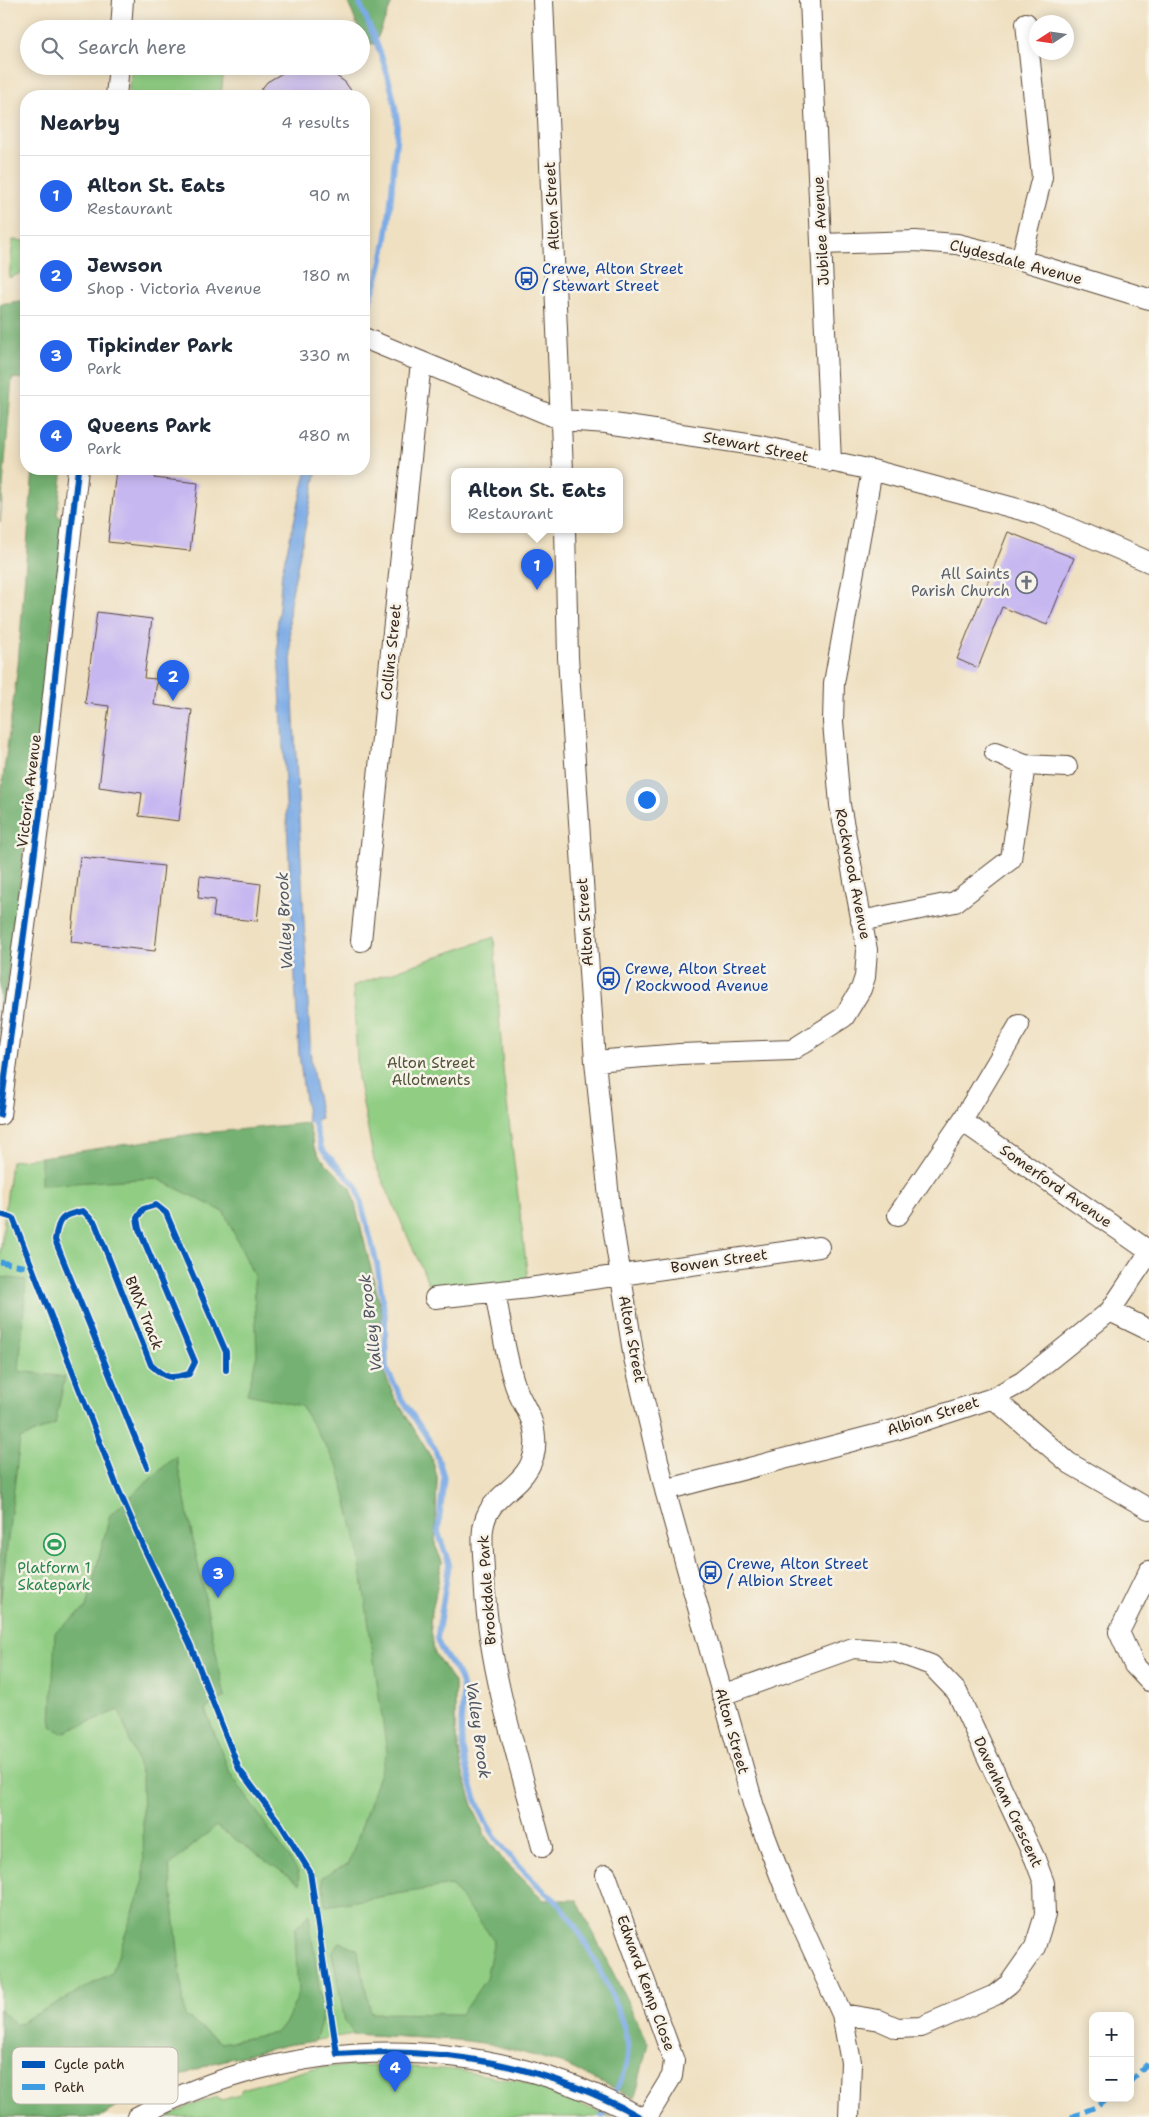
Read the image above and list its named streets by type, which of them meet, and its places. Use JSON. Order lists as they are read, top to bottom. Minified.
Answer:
{"streets":{"street":["Alton Street","Jubilee Avenue","Clydesdale Avenue","Stewart Street","Collins Street","Victoria Avenue","Rockwood Avenue","Somerford Avenue","Bowen Street","Albion Street","Brookdale Park","Davenham Crescent","Edward Kemp Close"],"cycle path":["BMX Track"]},"crossings":[["Alton Street","Stewart Street"],["Alton Street","Rockwood Avenue"],["Alton Street","Bowen Street"],["Alton Street","Albion Street"],["Alton Street","Davenham Crescent"],["Jubilee Avenue","Clydesdale Avenue"],["Jubilee Avenue","Stewart Street"],["Stewart Street","Collins Street"],["Stewart Street","Rockwood Avenue"],["Somerford Avenue","Albion Street"]],"water":["Valley Brook"],"parks":["Alton Street Allotments"],"places":{"bus stop":["Crewe, Alton Street / Stewart Street","Crewe, Alton Street / Rockwood Avenue","Crewe, Alton Street / Albion Street"],"church":["All Saints Parish Church"],"sports":["Platform 1 Skatepark"]},"legend":["Cycle path","Path"],"north":"left","page":{"search":"Search here","heading":["Nearby","4 results"],"list":[{"mark":"1","name":"Alton St. Eats","note":"Restaurant","value":"90 m"},{"mark":"2","name":"Jewson","note":"Shop · Victoria Avenue","value":"180 m"},{"mark":"3","name":"Tipkinder Park","note":"Park","value":"330 m"},{"mark":"4","name":"Queens Park","note":"Park","value":"480 m"}],"popup":["Alton St. Eats","Restaurant"],"pins":["1","2","3","4"],"map_buttons":["+","−"]}}
